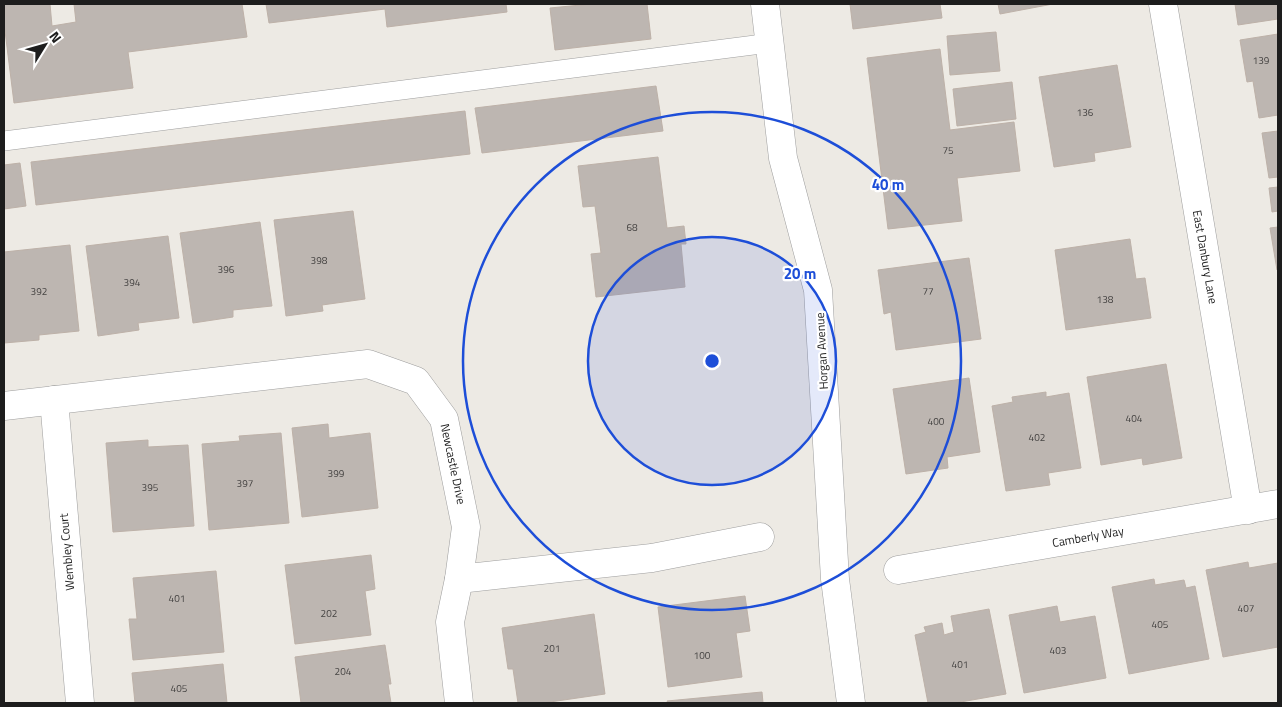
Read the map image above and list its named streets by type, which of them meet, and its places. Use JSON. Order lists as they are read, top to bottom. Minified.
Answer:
{"streets":{"street":["East Danbury Lane","Horgan Avenue","Newcastle Drive","Camberly Way","Wembley Court"]},"crossings":[["East Danbury Lane","Camberly Way"],["Newcastle Drive","Wembley Court"]],"house_numbers":["139","136","75","68","398","396","394","392","77","138","404","400","402","399","397","395","401","407","202","405","201","403","100","401","204","405"],"north":"top right","rings":["40 m","20 m"]}
